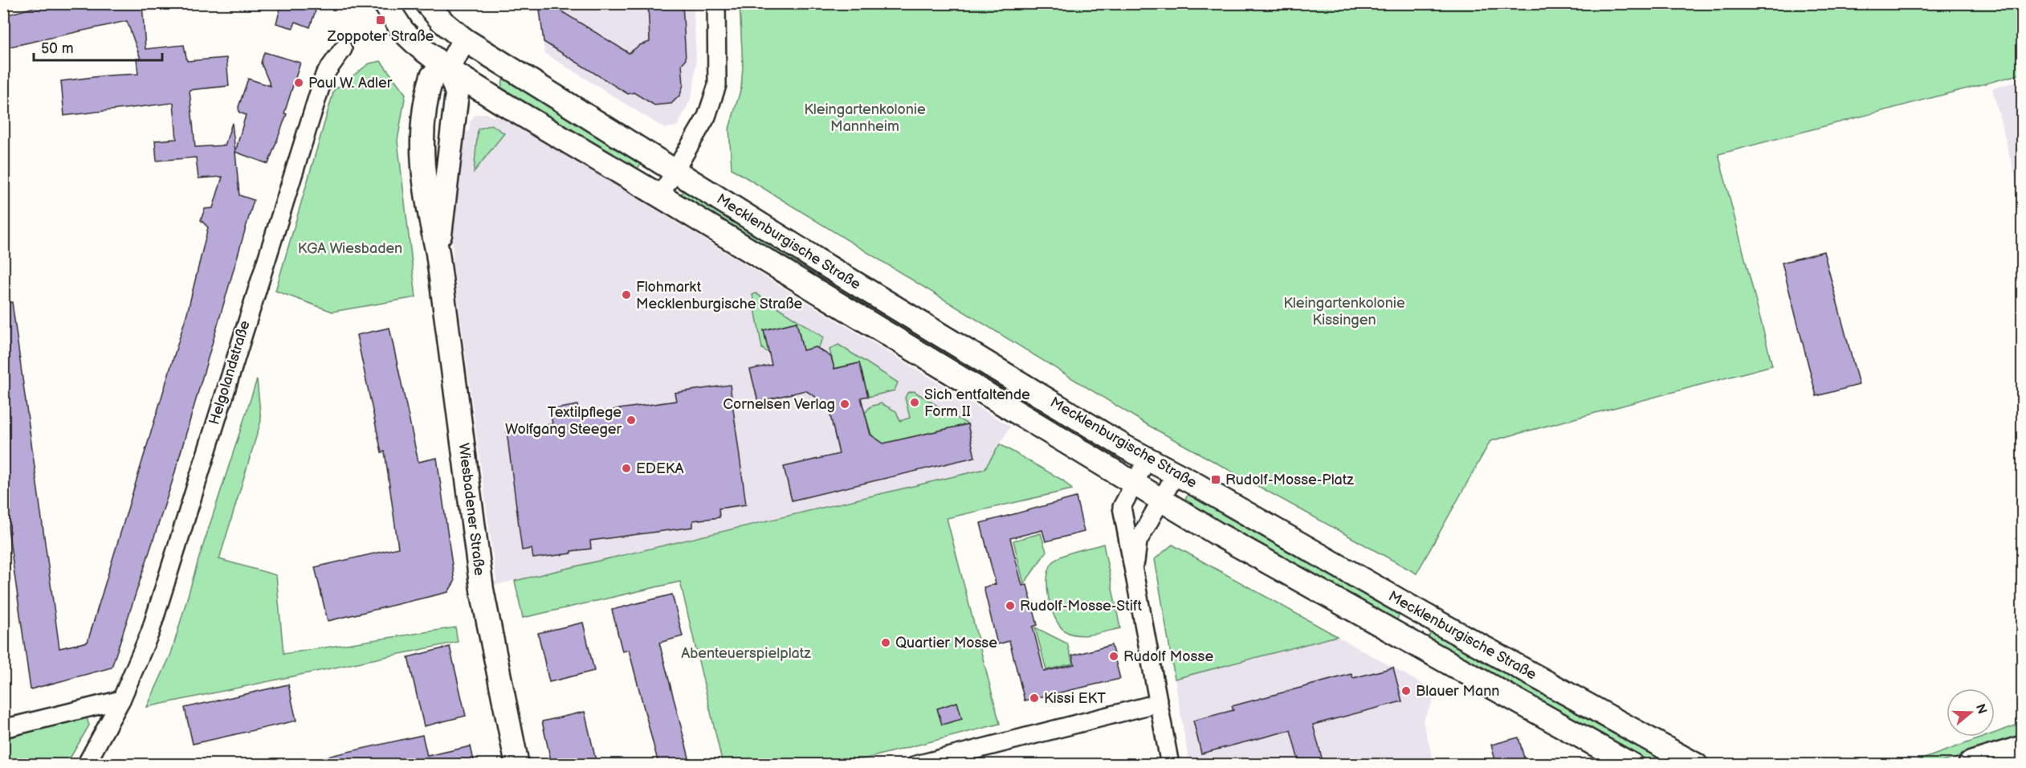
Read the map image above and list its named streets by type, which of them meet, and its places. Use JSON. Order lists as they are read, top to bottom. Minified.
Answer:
{"streets":{"main road":["Mecklenburgische Straße","Wiesbadener Straße"],"street":["Helgolandstraße"]},"crossings":[["Mecklenburgische Straße","Wiesbadener Straße"]],"parks":["Kleingartenkolonie Mannheim","KGA Wiesbaden","Kleingartenkolonie Kissingen","Abenteuerspielplatz"],"places":{"transit":["Zoppoter Straße","Rudolf-Mosse-Platz"],"other":["Paul W. Adler","Flohmarkt Mecklenburgische Straße","Sich entfaltende Form II","Cornelsen Verlag","Textilpflege Wolfgang Steeger","EDEKA","Rudolf-Mosse-Stift","Quartier Mosse","Rudolf Mosse","Blauer Mann","Kissi EKT"]},"scale_bar":"50 m","north":"right"}
